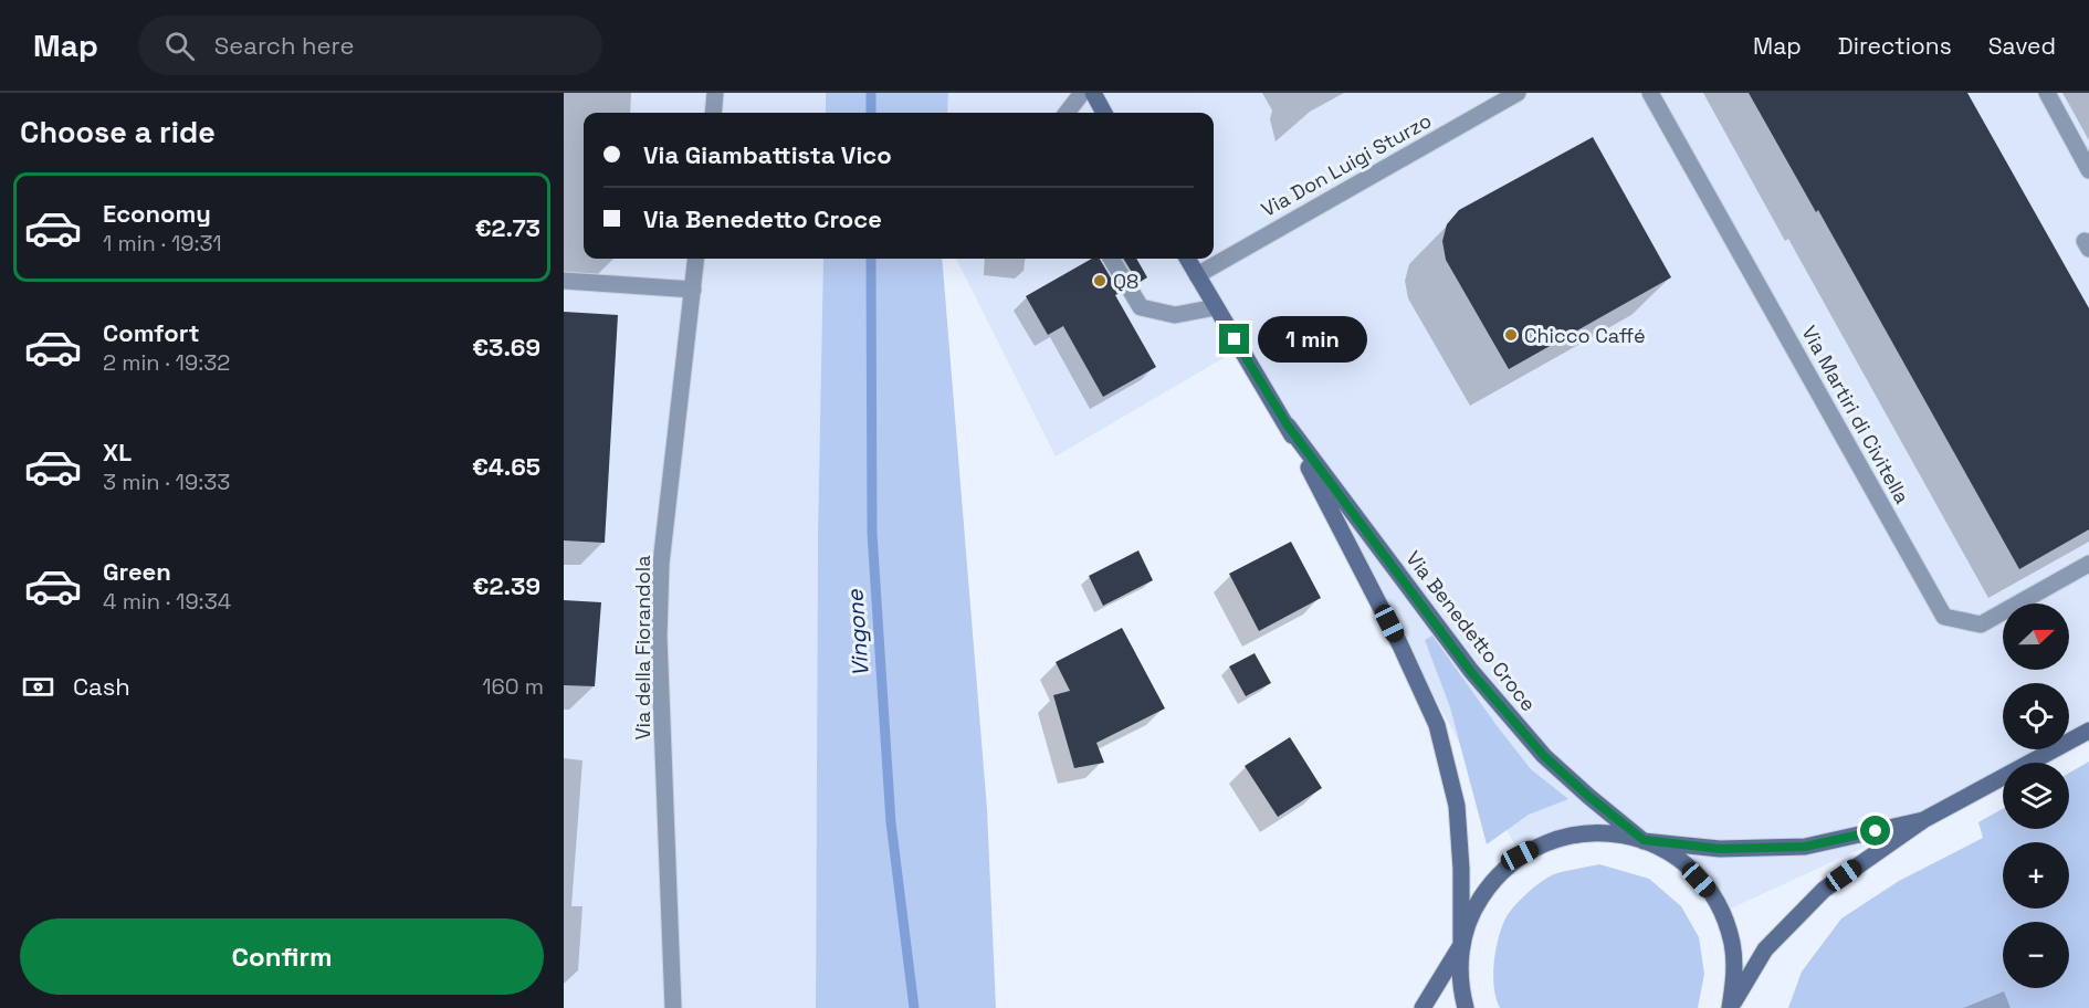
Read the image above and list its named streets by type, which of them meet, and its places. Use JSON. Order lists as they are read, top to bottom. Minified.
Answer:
{"streets":{"main road":["Via Benedetto Croce"],"street":["Via Don Luigi Sturzo","Via Martiri di Civitella","Via della Fiorandola"]},"crossings":[["Via Don Luigi Sturzo","Via Benedetto Croce"]],"water":["Vingone"],"places":["Q8","Chicco Caffé"],"north":"right","page":{"header":"Map","search":"Search here","nav":["Map","Directions","Saved"],"heading":"Choose a ride","banner":["Via Giambattista Vico","Via Benedetto Croce"],"list":[{"name":"Economy","note":"1 min · 19:31","value":"€2.73"},{"name":"Comfort","note":"2 min · 19:32","value":"€3.69"},{"name":"XL","note":"3 min · 19:33","value":"€4.65"},{"name":"Green","note":"4 min · 19:34","value":"€2.39"}],"bubble":"1 min","map_buttons":["+","−"],"pay":["Cash","160 m"],"buttons":"Confirm"}}
